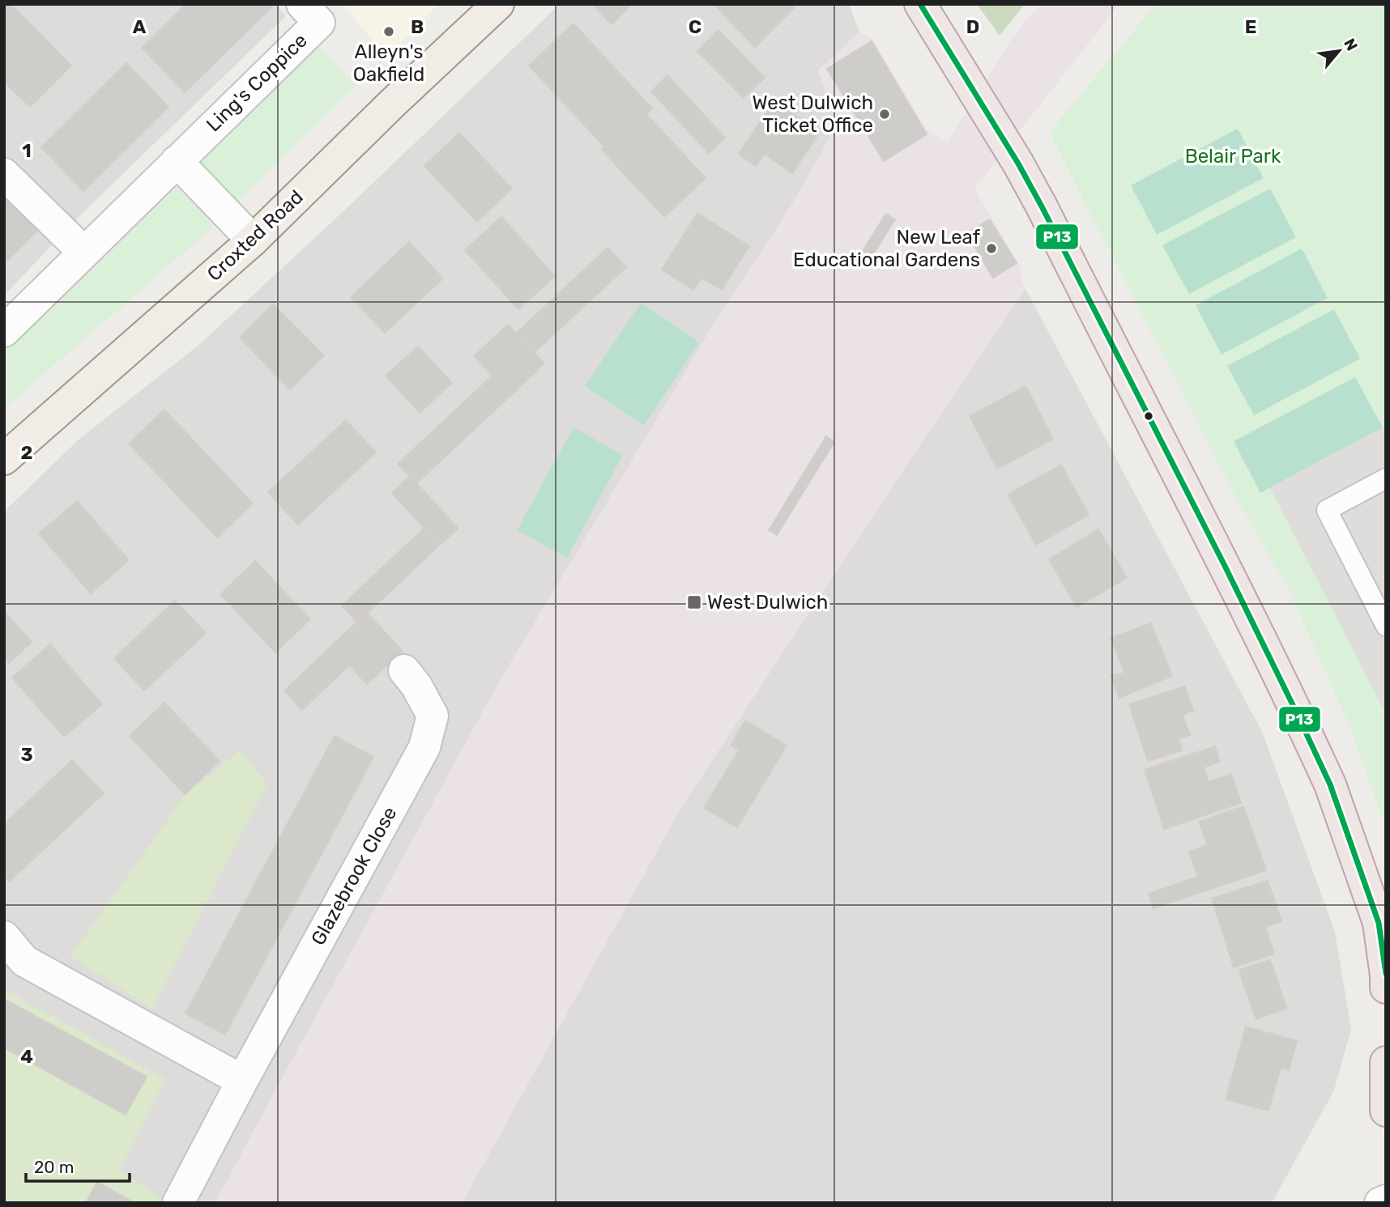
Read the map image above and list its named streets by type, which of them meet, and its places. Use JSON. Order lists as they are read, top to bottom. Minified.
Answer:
{"streets":{"main road":["Croxted Road"],"street":["Ling's Coppice","Glazebrook Close"]},"parks":["Belair Park"],"places":{"other":["Alleyn's Oakfield","West Dulwich Ticket Office","New Leaf Educational Gardens"],"transit":["West Dulwich"]},"lines":["transit line P13"],"scale_bar":"20 m","north":"top right","grid":{"columns":["A","B","C","D","E"],"rows":["1","2","3","4"]}}
